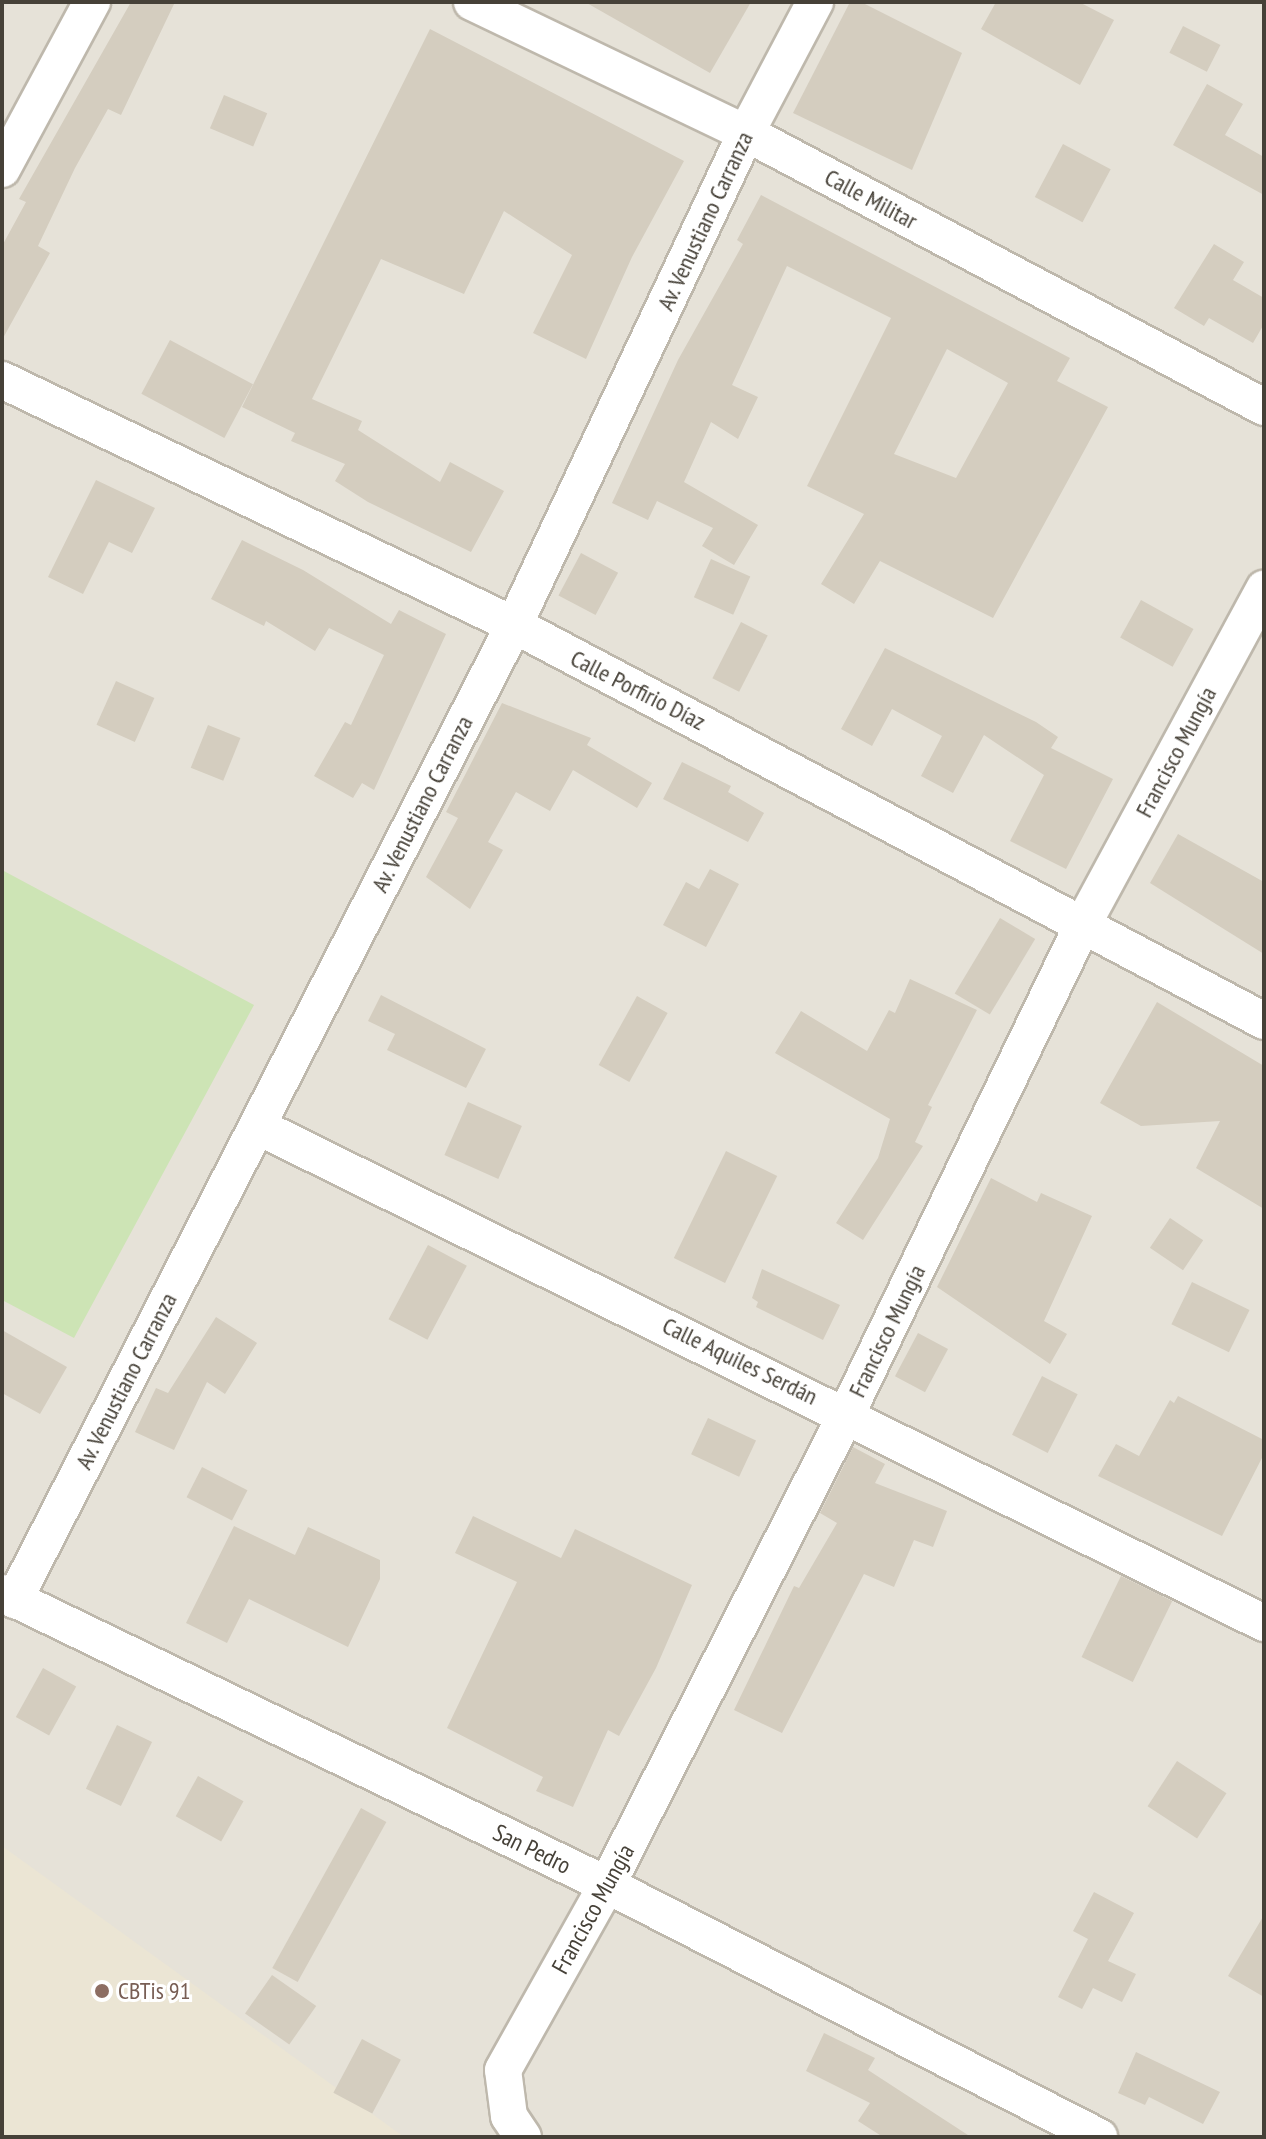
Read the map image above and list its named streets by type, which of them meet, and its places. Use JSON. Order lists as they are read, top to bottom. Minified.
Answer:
{"streets":{"street":["Calle Militar","Av. Venustiano Carranza","Calle Porfirio Díaz","Francisco Mungía","Calle Aquiles Serdán","San Pedro"]},"crossings":[["Calle Militar","Av. Venustiano Carranza"],["Av. Venustiano Carranza","Calle Porfirio Díaz"],["Av. Venustiano Carranza","Calle Aquiles Serdán"],["Av. Venustiano Carranza","San Pedro"],["Calle Porfirio Díaz","Francisco Mungía"],["Francisco Mungía","Calle Aquiles Serdán"],["Francisco Mungía","San Pedro"]],"places":["CBTis 91"]}
